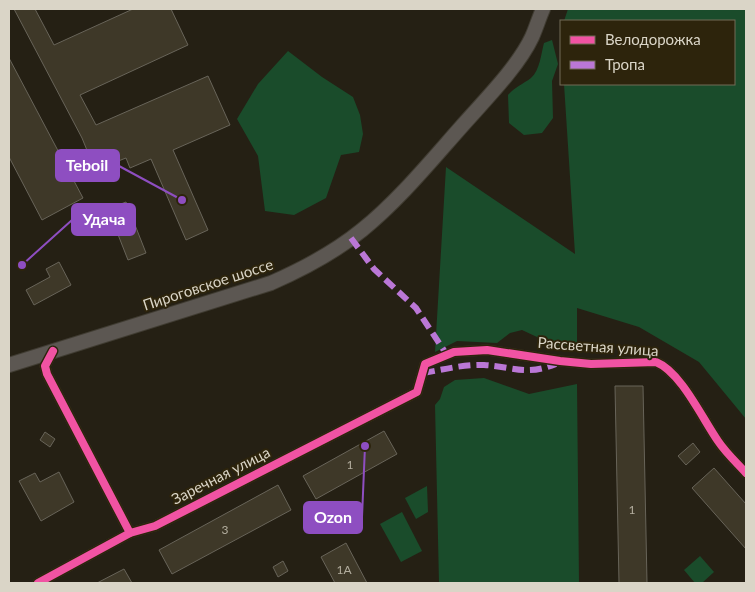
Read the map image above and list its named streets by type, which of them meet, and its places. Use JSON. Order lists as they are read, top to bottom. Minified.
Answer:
{"streets":{"main road":["Пироговское шоссе"],"street":["Рассветная улица","Заречная улица"]},"crossings":[["Рассветная улица","Заречная улица"]],"places":["Teboil","Удача","Ozon"],"house_numbers":["1","1","3","1А"],"legend":["Велодорожка","Тропа"]}
